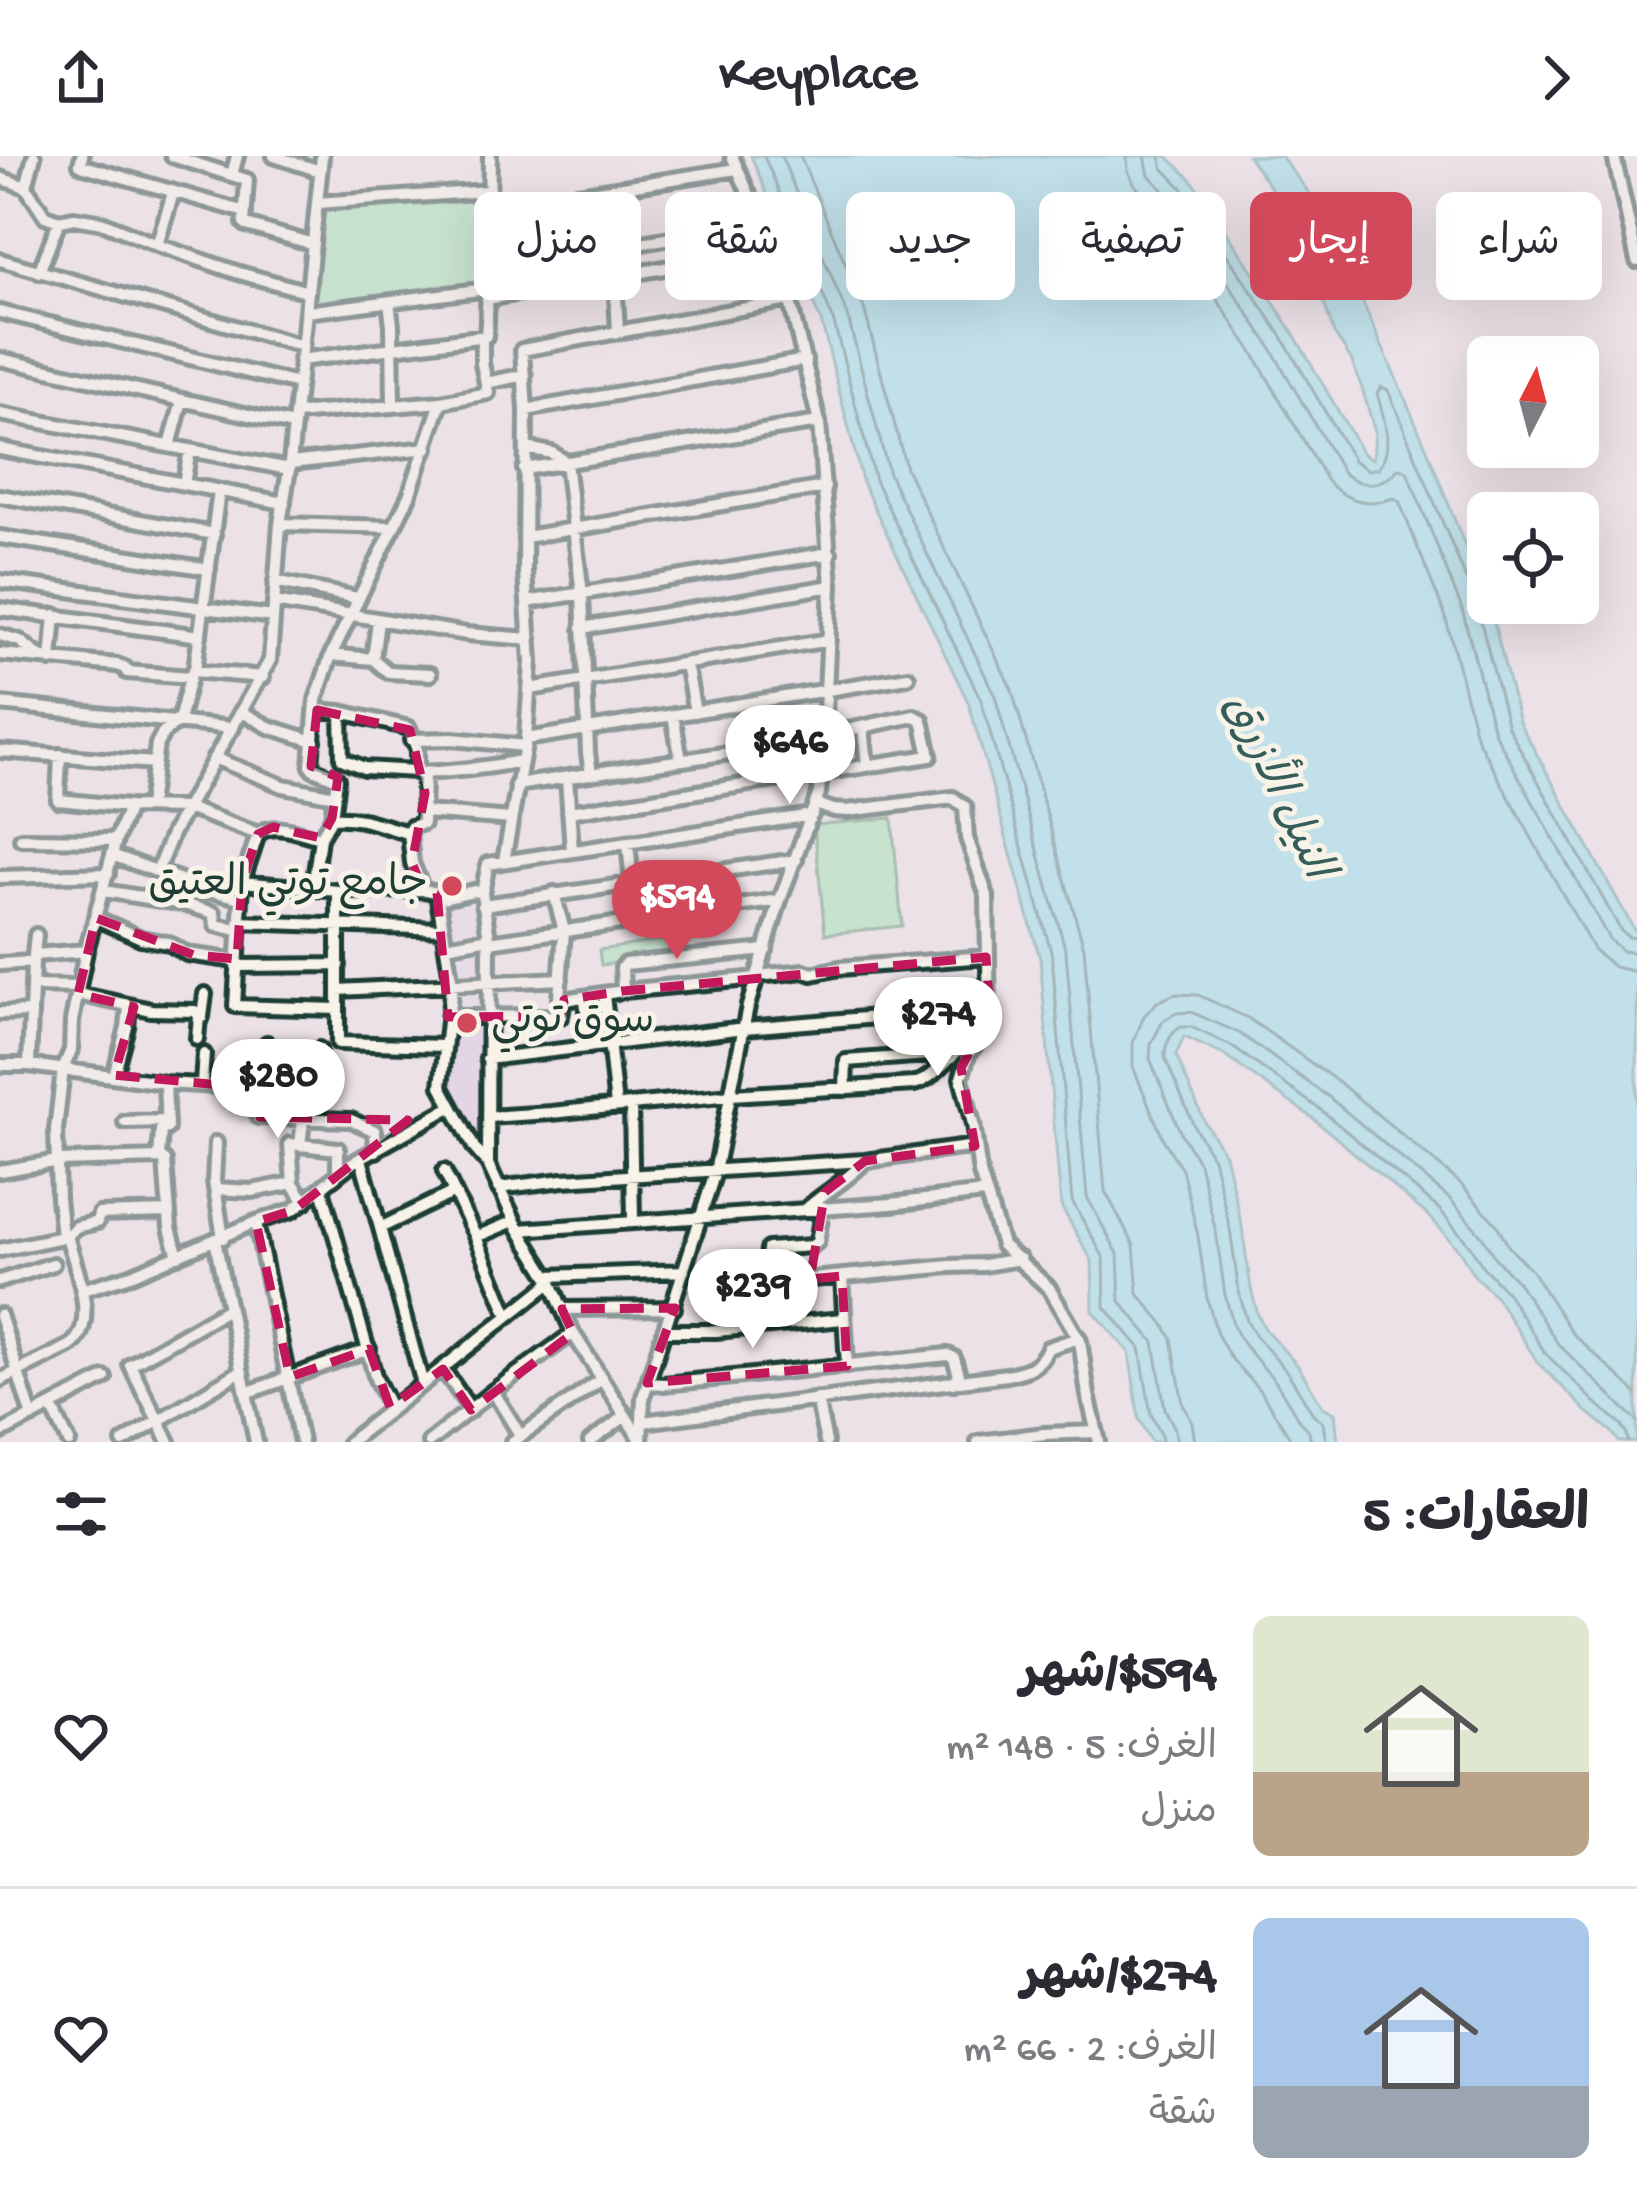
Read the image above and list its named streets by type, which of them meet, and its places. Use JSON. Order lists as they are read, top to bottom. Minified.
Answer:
{"water":["النيل الأزرق"],"places":["جامع توتي العتيق","سوق توتي"],"north":"top","page":{"header":"Keyplace","chip":["شراء","إيجار","تصفية","جديد","شقة","منزل"],"price":["$646","$594","$274","$280","$239"],"heading":"العقارات: 5","list":[{"name":"$594/شهر","note":"الغرف: 5 · 148 m² · منزل"},{"name":"$274/شهر","note":"الغرف: 2 · 66 m² · شقة"}]}}
